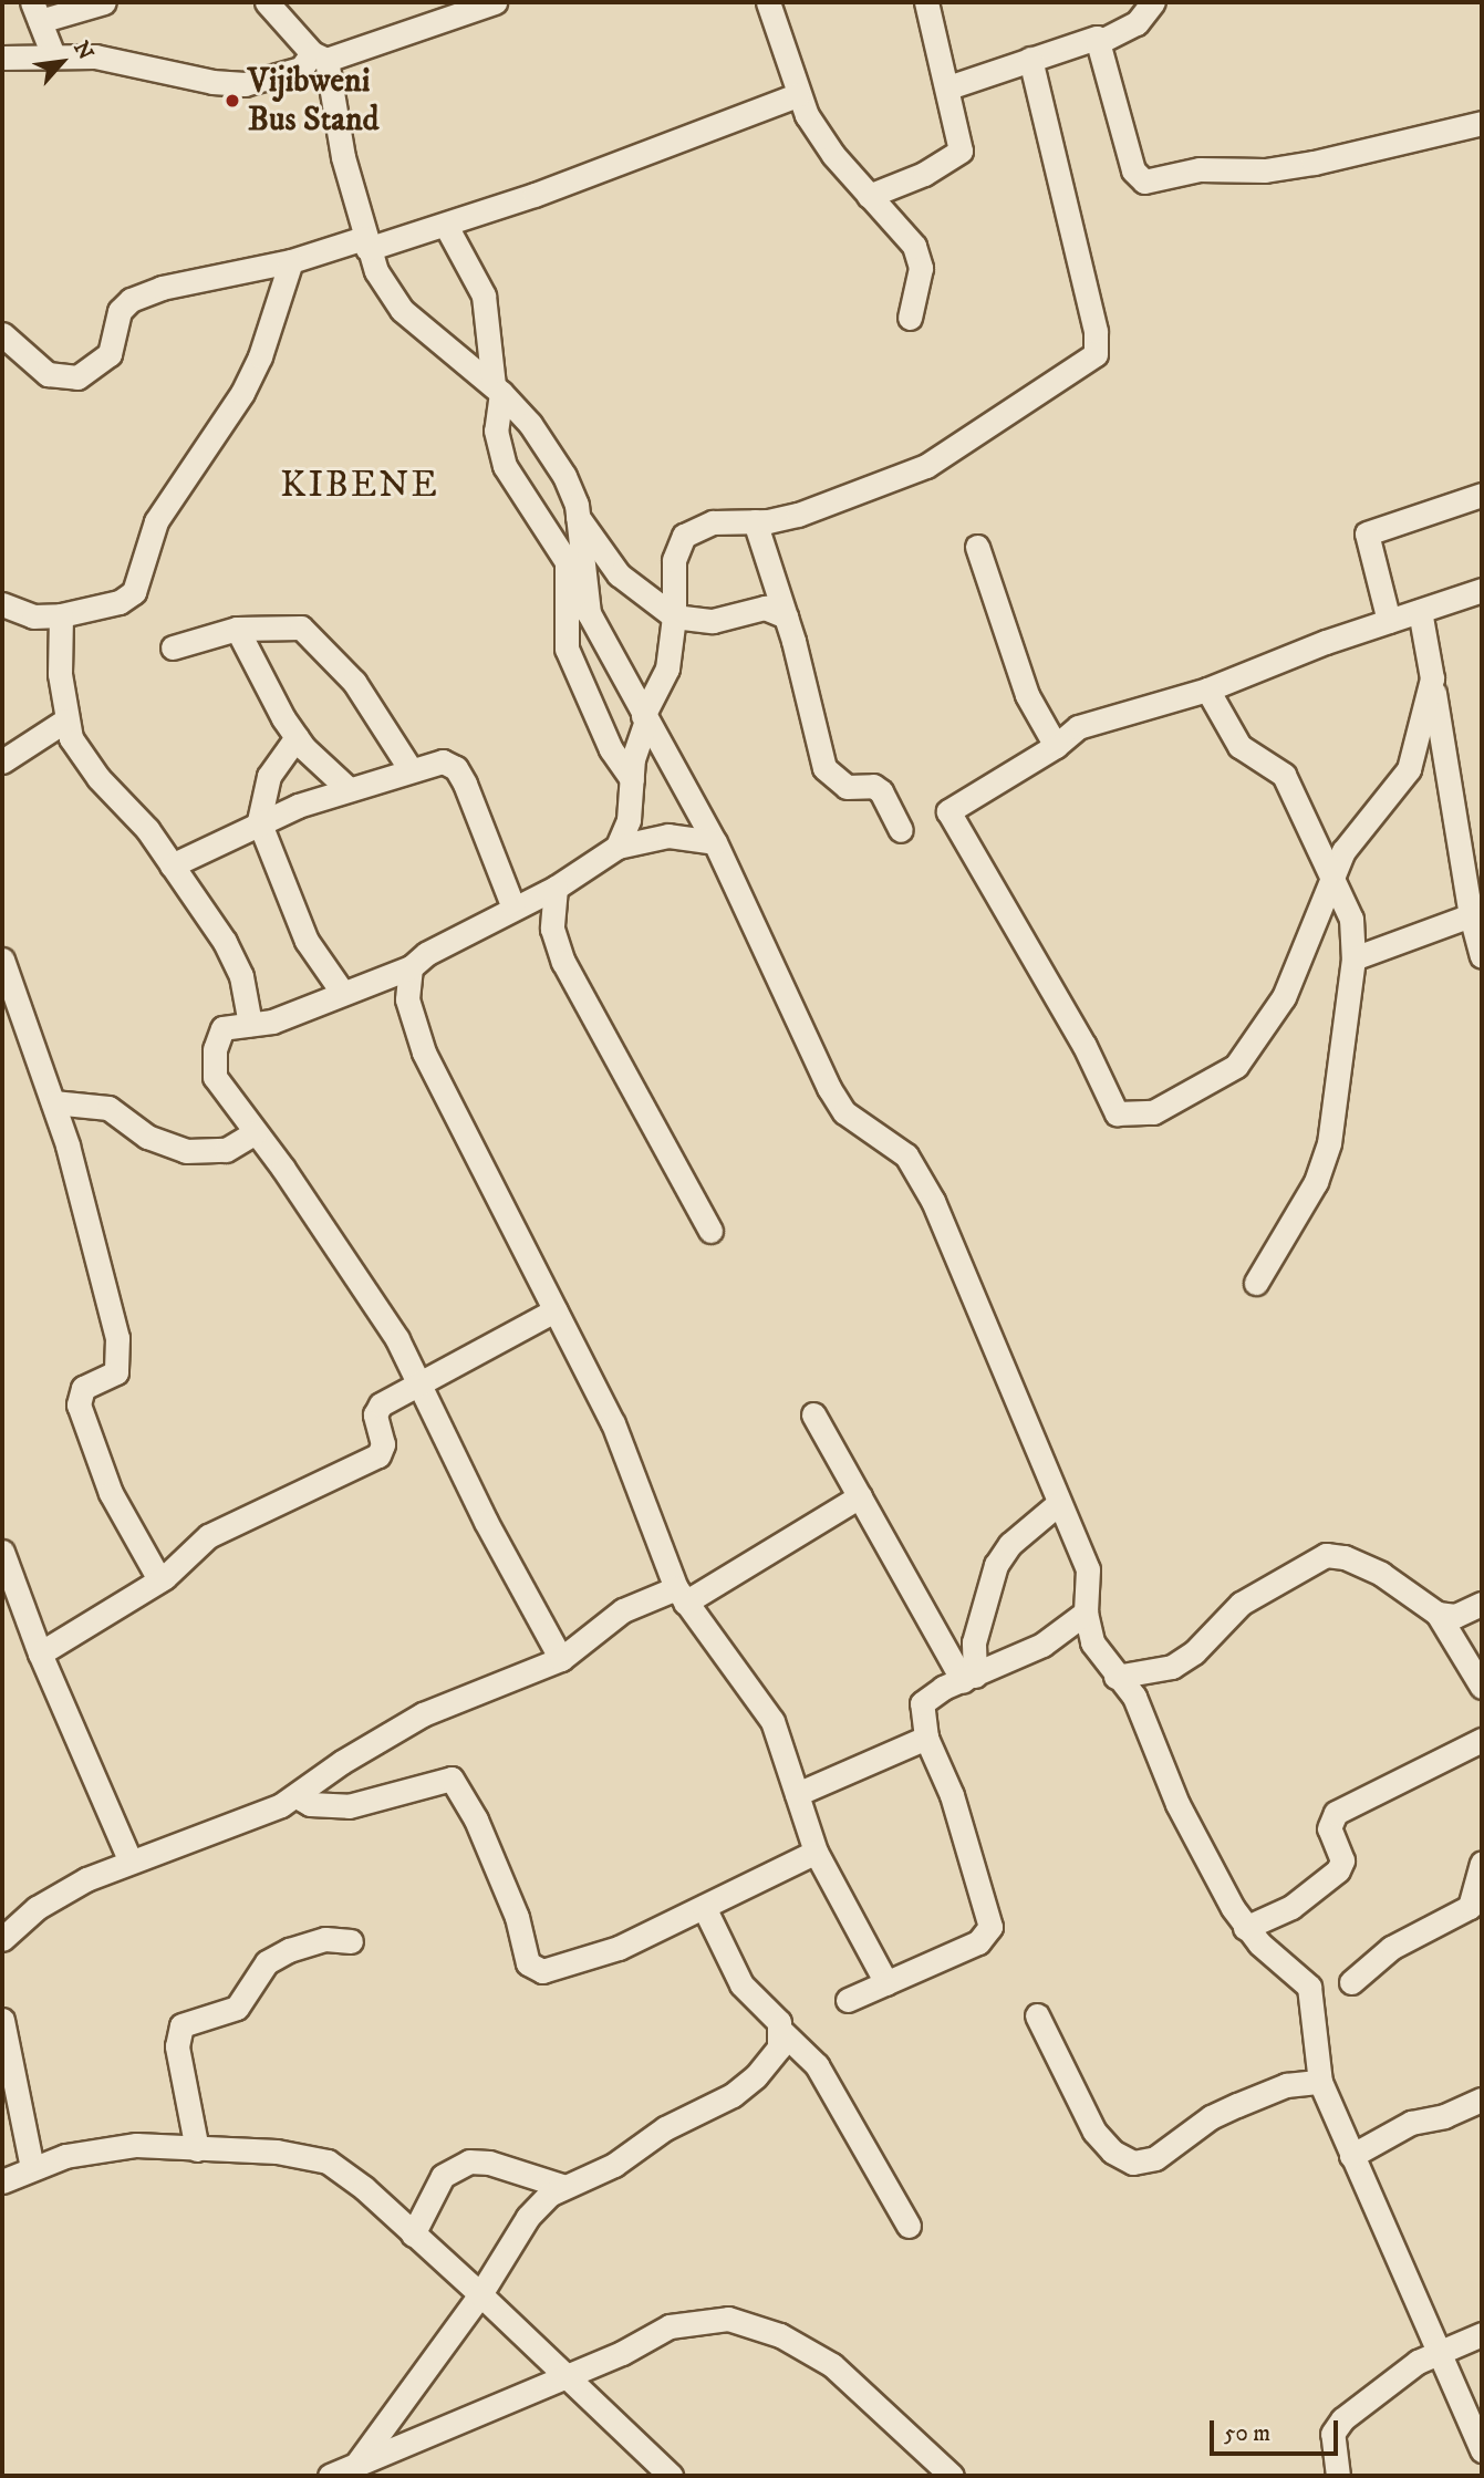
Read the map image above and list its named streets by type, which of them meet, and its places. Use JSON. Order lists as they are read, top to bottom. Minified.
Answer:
{"districts":["KIBENE"],"places":["Vijibweni Bus Stand"],"scale_bar":"50 m","north":"top right"}
